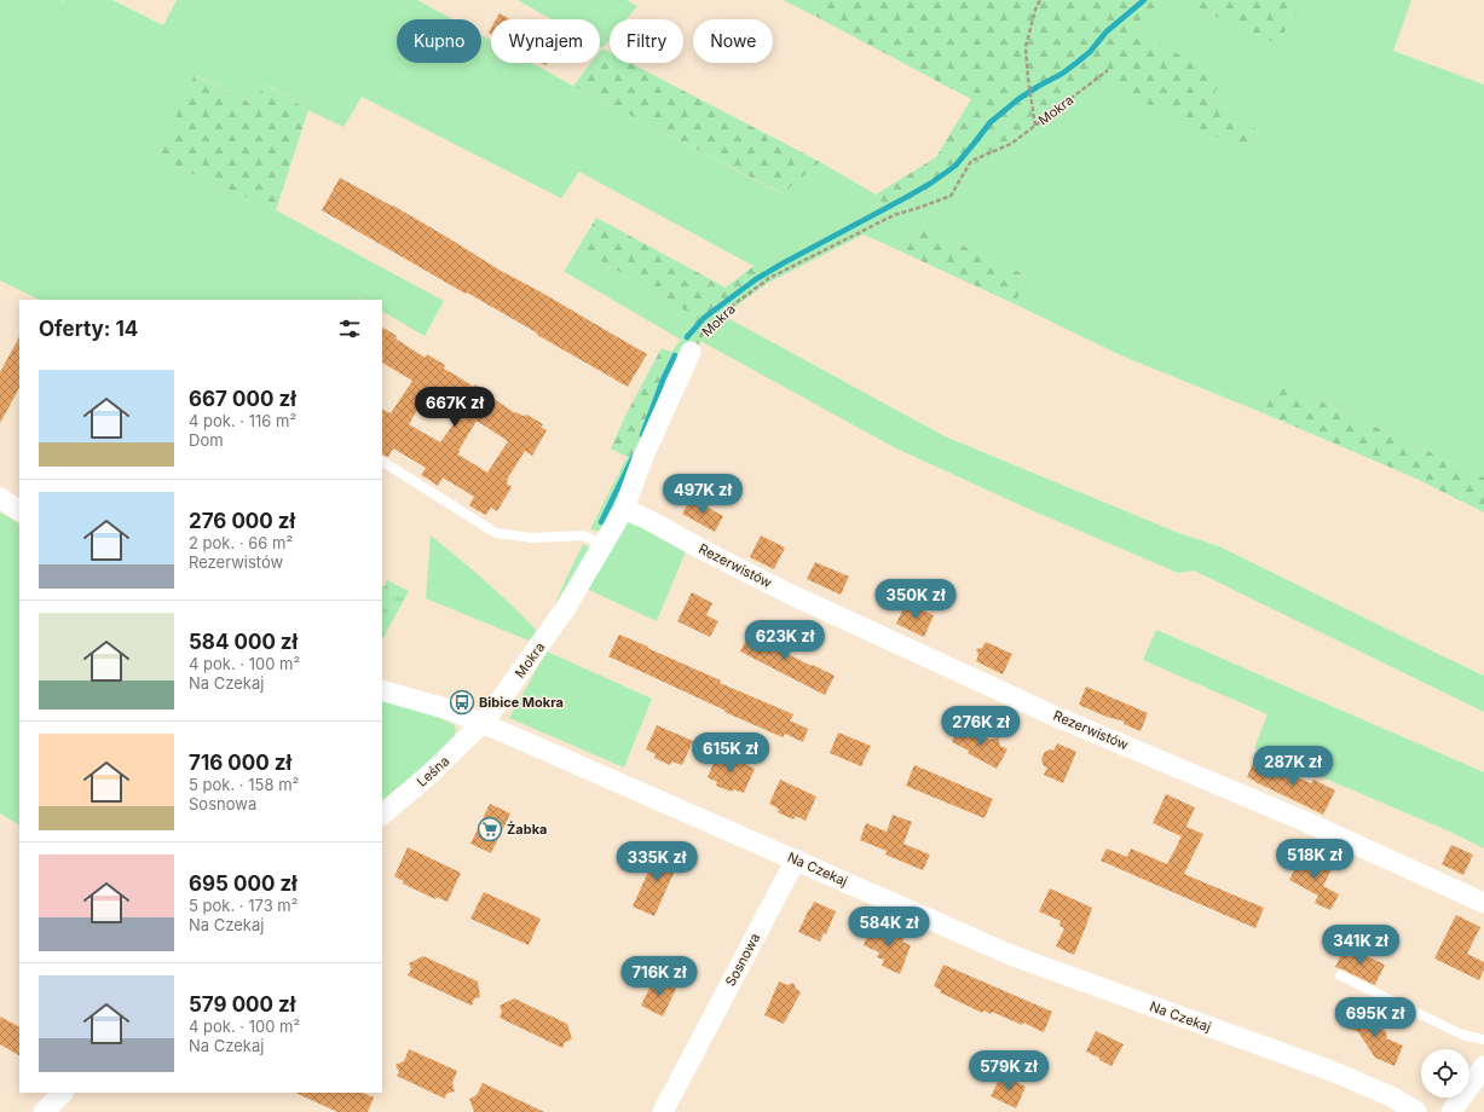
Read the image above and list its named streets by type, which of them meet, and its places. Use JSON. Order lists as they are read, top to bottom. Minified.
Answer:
{"streets":{"street":["Mokra","Rezerwistów","Leśna","Na Czekaj","Sosnowa"]},"crossings":[["Mokra","Rezerwistów"],["Mokra","Leśna"],["Mokra","Na Czekaj"],["Leśna","Na Czekaj"],["Na Czekaj","Sosnowa"]],"places":{"bus stop":["Bibice Mokra"],"supermarket":["Żabka"]},"page":{"chip":["Kupno","Wynajem","Filtry","Nowe"],"heading":"Oferty: 14","list":[{"name":"667 000 zł","note":"4 pok. · 116 m² · Dom"},{"name":"276 000 zł","note":"2 pok. · 66 m² · Rezerwistów"},{"name":"584 000 zł","note":"4 pok. · 100 m² · Na Czekaj"},{"name":"716 000 zł","note":"5 pok. · 158 m² · Sosnowa"},{"name":"695 000 zł","note":"5 pok. · 173 m² · Na Czekaj"},{"name":"579 000 zł","note":"4 pok. · 100 m² · Na Czekaj"}],"price":["667K zł","497K zł","350K zł","623K zł","276K zł","615K zł","287K zł","518K zł","335K zł","584K zł","341K zł","716K zł","695K zł","579K zł"]}}
